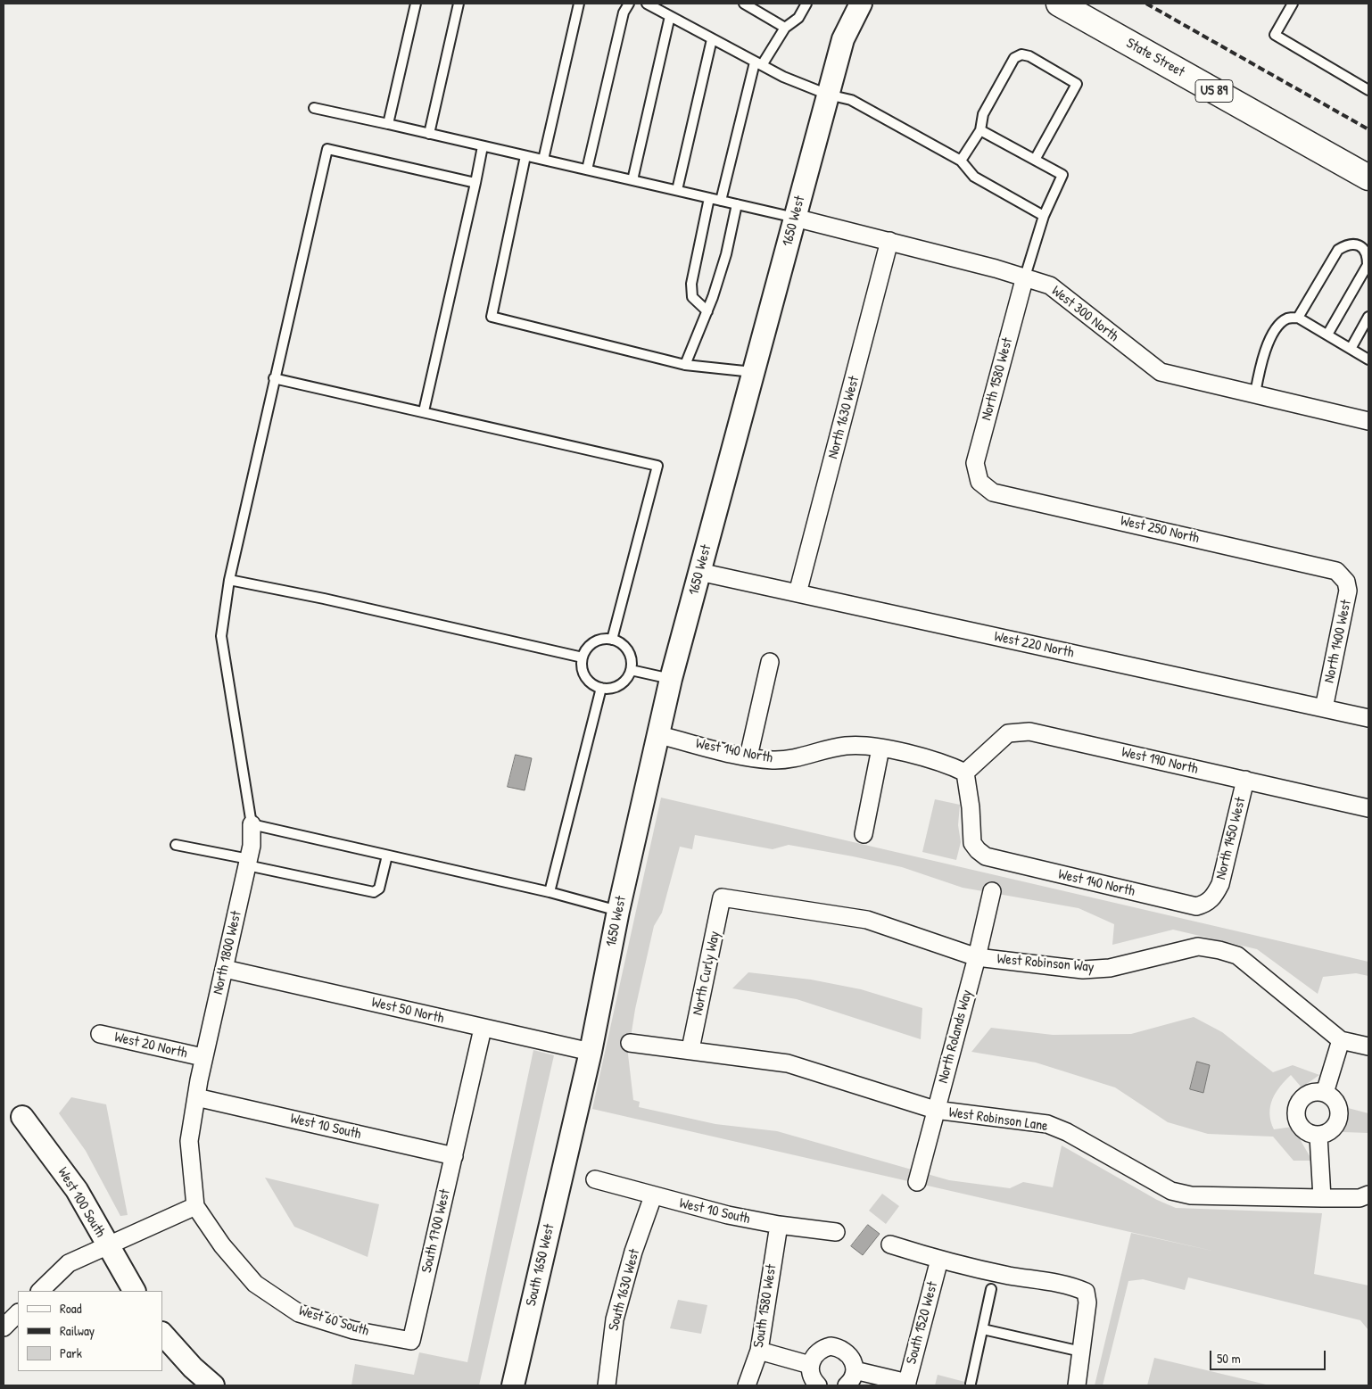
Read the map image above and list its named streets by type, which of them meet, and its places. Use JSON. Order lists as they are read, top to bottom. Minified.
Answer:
{"streets":{"main road":["State Street","US 89"],"street":["1650 West","West 300 North","North 1580 West","North 1630 West","West 250 North","North 1400 West","West 220 North","West 140 North","West 190 North","North 1450 West","North 1800 West","West Robinson Way","North Curly Way","West 50 North","North Rolands Way","West 20 North","West Robinson Lane","West 10 South","West 100 South","South 1700 West","South 1650 West","South 1630 West","South 1580 West","West 60 South","South 1520 West"]},"crossings":[["1650 West","West 300 North"],["1650 West","West 220 North"],["1650 West","West 140 North"],["1650 West","West 50 North"],["1650 West","South 1650 West"],["West 300 North","North 1580 West"],["West 300 North","North 1630 West"],["North 1580 West","West 250 North"],["North 1630 West","West 220 North"],["West 250 North","North 1400 West"],["North 1400 West","West 220 North"],["West 140 North","West 190 North"],["West 140 North","North 1450 West"],["West 190 North","North 1450 West"],["North 1800 West","West 50 North"],["North 1800 West","West 20 North"],["North 1800 West","West 10 South"],["North 1800 West","West 60 South"],["West Robinson Way","North Curly Way"],["West Robinson Way","North Rolands Way"],["North Curly Way","West Robinson Lane"],["West 50 North","South 1700 West"],["North Rolands Way","West Robinson Lane"],["West 10 South","South 1700 West"],["West 10 South","South 1630 West"],["West 10 South","South 1580 West"],["South 1700 West","West 60 South"]],"legend":["Road","Railway","Park"],"scale_bar":"50 m"}
